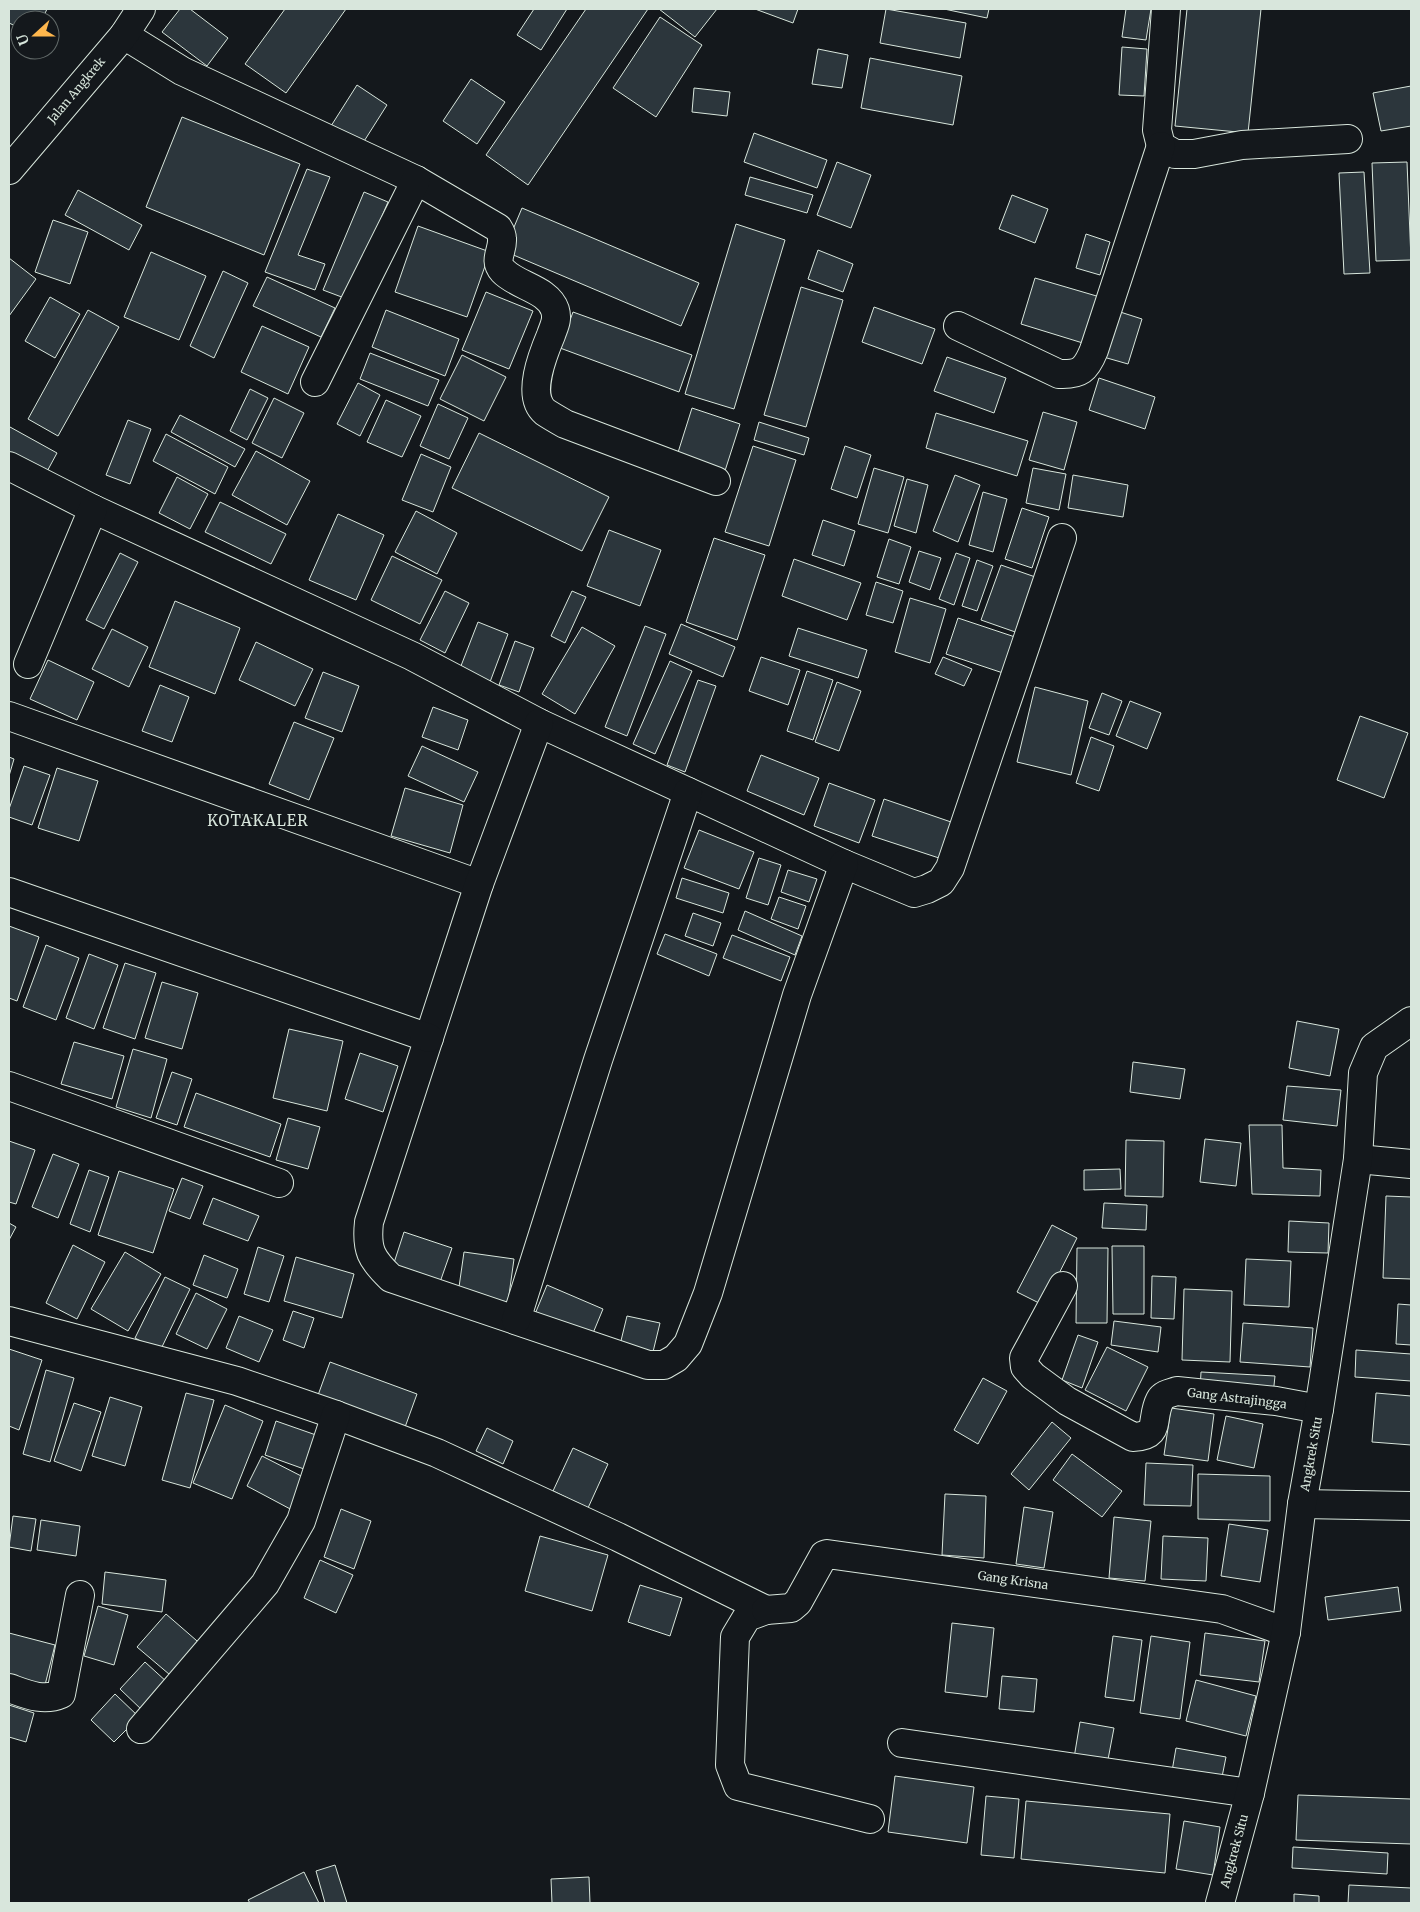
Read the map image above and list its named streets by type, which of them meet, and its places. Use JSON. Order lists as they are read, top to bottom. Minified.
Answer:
{"streets":{"street":["Jalan Angkrek","Gang Astrajingga","Angkrek Situ","Gang Krisna"]},"crossings":[["Gang Astrajingga","Angkrek Situ"],["Angkrek Situ","Gang Krisna"]],"districts":["KOTAKALER"],"north":"left"}
